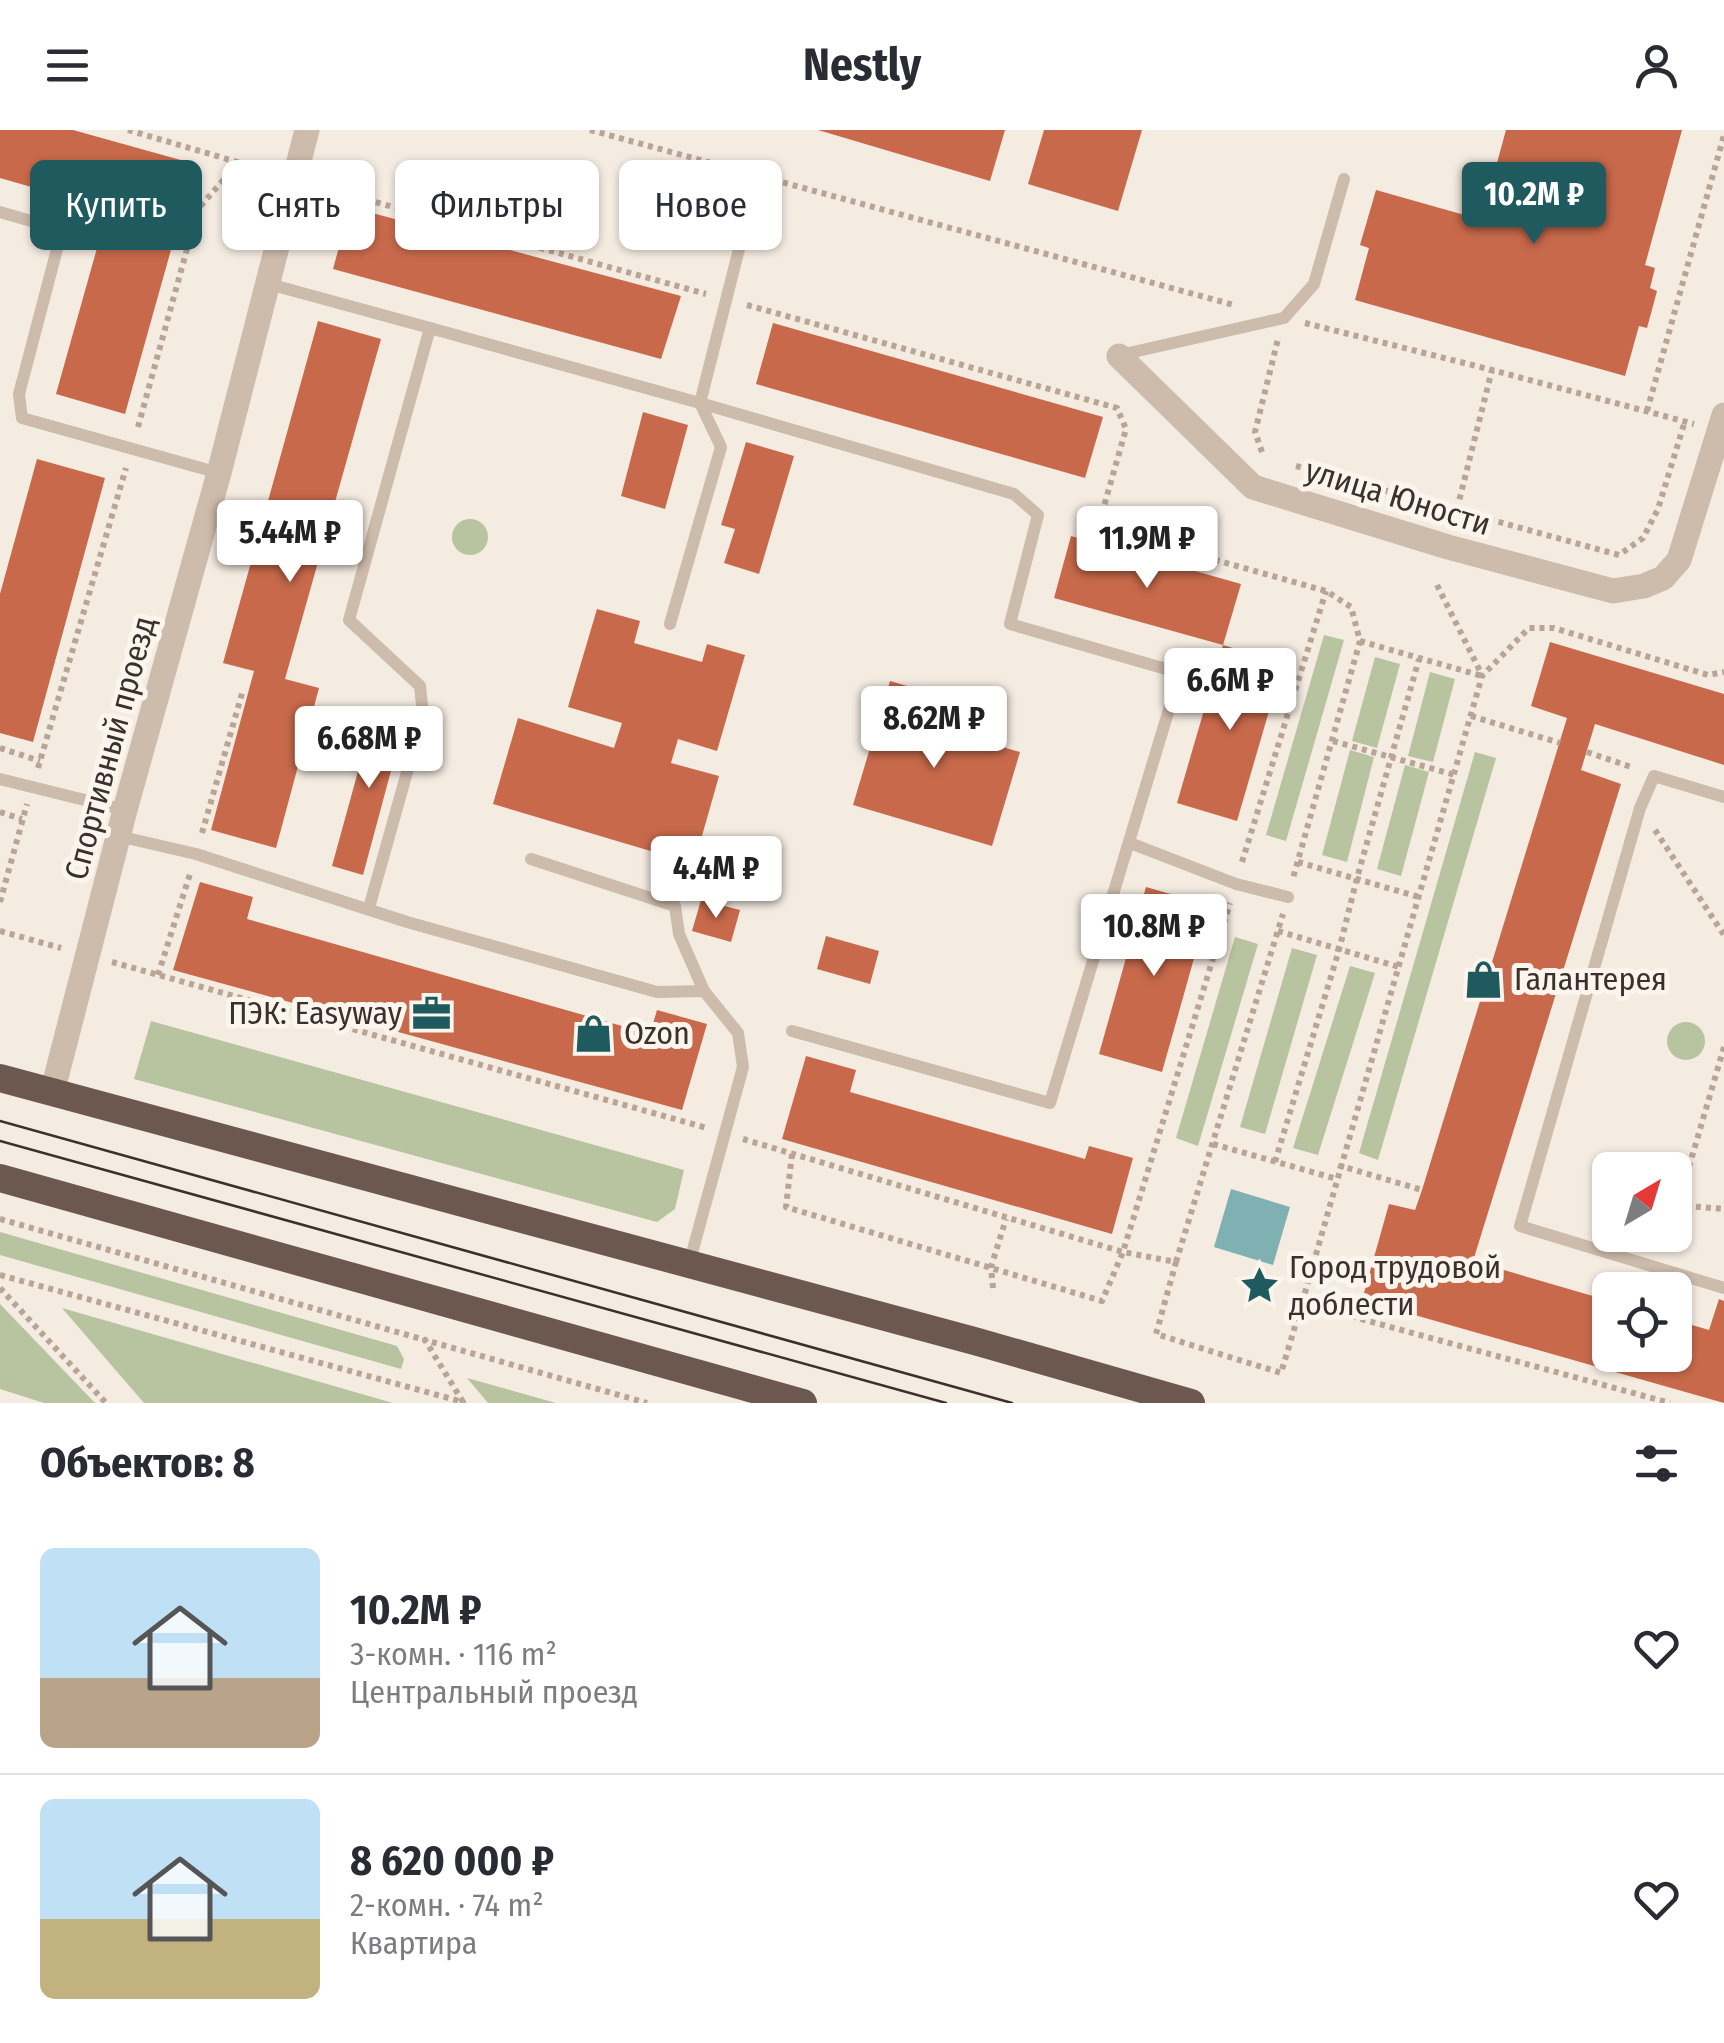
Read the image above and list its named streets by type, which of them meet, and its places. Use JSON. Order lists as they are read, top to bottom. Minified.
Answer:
{"streets":{"street":["улица Юности","Спортивный проезд"]},"places":{"shop":["Галантерея","Ozon"],"office":["ПЭК: Easyway"],"place":["Город трудовой доблести"]},"north":"top right","page":{"header":"Nestly","chip":["Купить","Снять","Фильтры","Новое"],"price":["10.2M ₽","5.44M ₽","11.9M ₽","6.6M ₽","8.62M ₽","6.68M ₽","4.4M ₽","10.8M ₽"],"heading":"Объектов: 8","list":[{"name":"10.2M ₽","note":"3-комн. · 116 m² · Центральный проезд"},{"name":"8 620 000 ₽","note":"2-комн. · 74 m² · Квартира"}]}}
